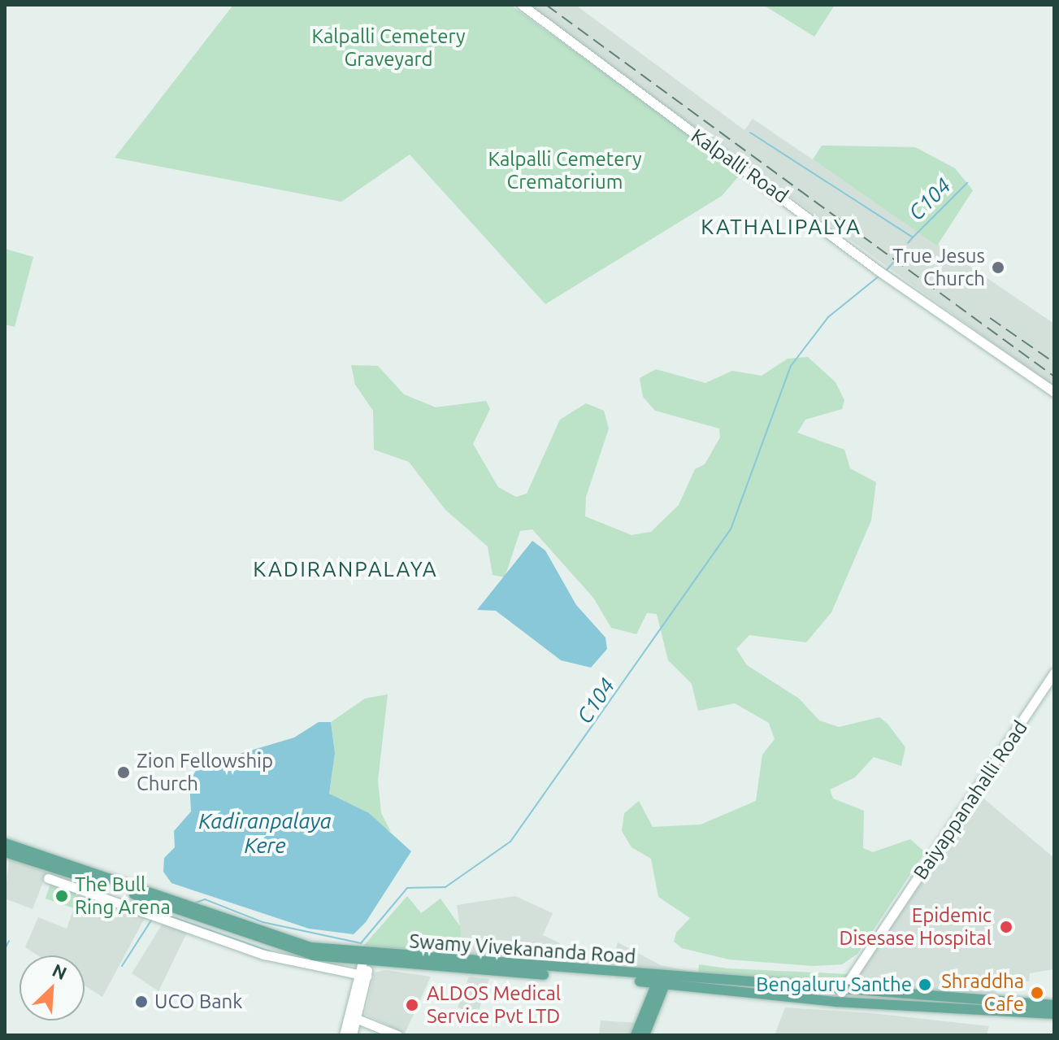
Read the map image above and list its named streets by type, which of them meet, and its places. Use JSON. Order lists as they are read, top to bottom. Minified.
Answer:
{"streets":{"main road":["Swamy Vivekananda Road"],"street":["Kalpalli Road","Baiyappanahalli Road"]},"crossings":[["Baiyappanahalli Road","Swamy Vivekananda Road"]],"districts":["KATHALIPALYA","KADIRANPALAYA"],"water":["C104","Kadiranpalaya Kere"],"parks":["Kalpalli Cemetery Graveyard","Kalpalli Cemetery Crematorium"],"places":["True Jesus Church","Zion Fellowship Church","The Bull Ring Arena","Epidemic Disesase Hospital","Bengaluru Santhe","Shraddha Cafe","UCO Bank","ALDOS Medical Service Pvt LTD"],"north":"top right"}
